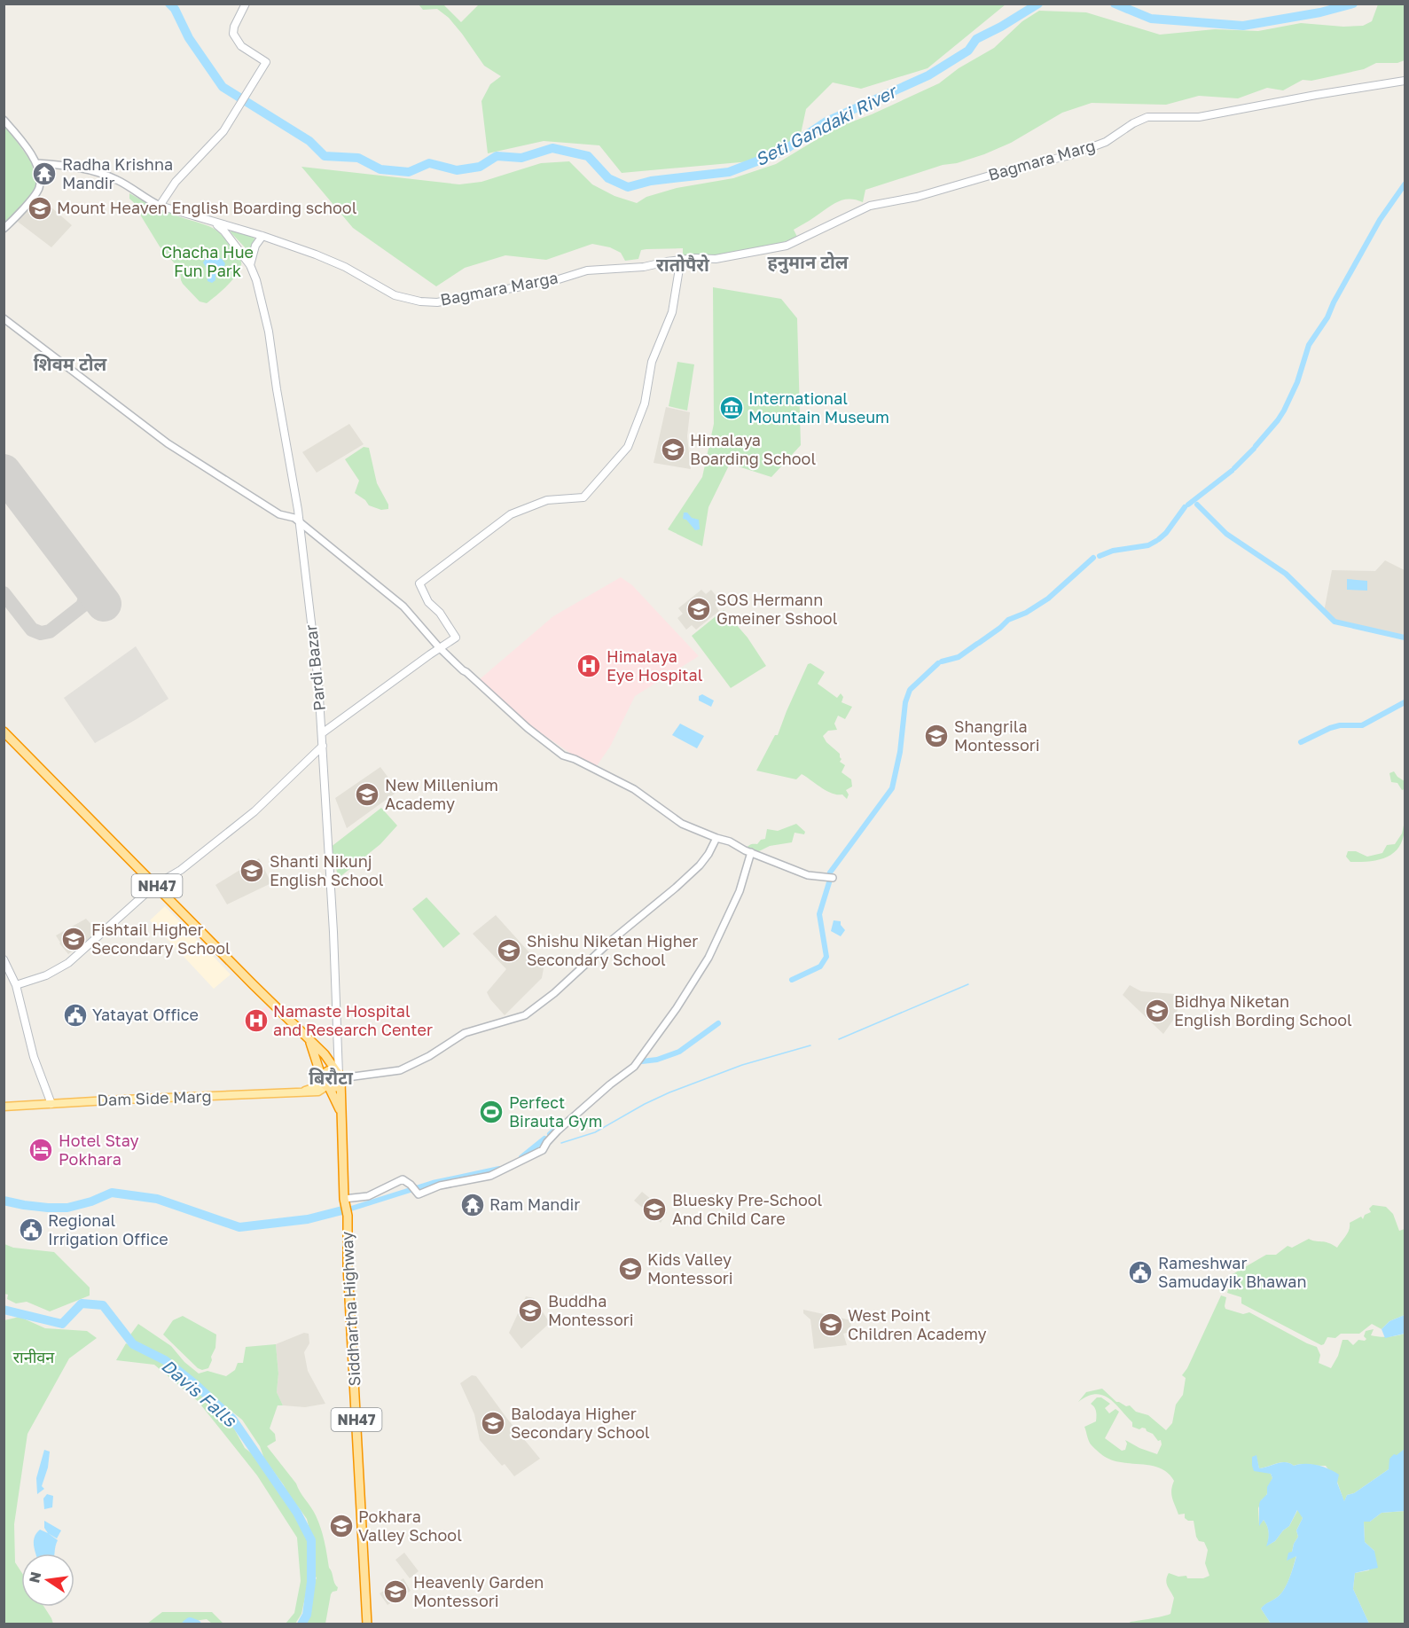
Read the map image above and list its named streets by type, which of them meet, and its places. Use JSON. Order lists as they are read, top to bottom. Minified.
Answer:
{"streets":{"highway":["NH47","Siddhartha Highway"],"main road":["Bagmara Marg","Bagmara Marga","Pardi Bazar","Dam Side Marg"]},"crossings":[["Bagmara Marg","Bagmara Marga"],["Bagmara Marga","Pardi Bazar"],["Pardi Bazar","NH47"],["NH47","Dam Side Marg"],["NH47","Siddhartha Highway"]],"districts":["हनुमान टोल","रातोपैरो","शिवम टोल","बिरौटा"],"water":["Seti Gandaki River","Davis Falls"],"parks":["Chacha Hue Fun Park","रानीवन"],"places":{"temple":["Radha Krishna Mandir","Ram Mandir"],"school or university":["Mount Heaven English Boarding school","Himalaya Boarding School","SOS Hermann Gmeiner Sshool","Shangrila Montessori","New Millenium Academy","Shanti Nikunj English School","Fishtail Higher Secondary School","Shishu Niketan Higher Secondary School","Bidhya Niketan English Bording School","Bluesky Pre-School And Child Care","Kids Valley Montessori","Buddha Montessori","West Point Children Academy","Balodaya Higher Secondary School","Pokhara Valley School","Heavenly Garden Montessori"],"museum":["International Mountain Museum"],"hospital":["Himalaya Eye Hospital","Namaste Hospital and Research Center"],"public building":["Yatayat Office","Regional Irrigation Office","Rameshwar Samudayik Bhawan"],"sports":["Perfect Birauta Gym"],"hotel":["Hotel Stay Pokhara"]},"north":"left"}
